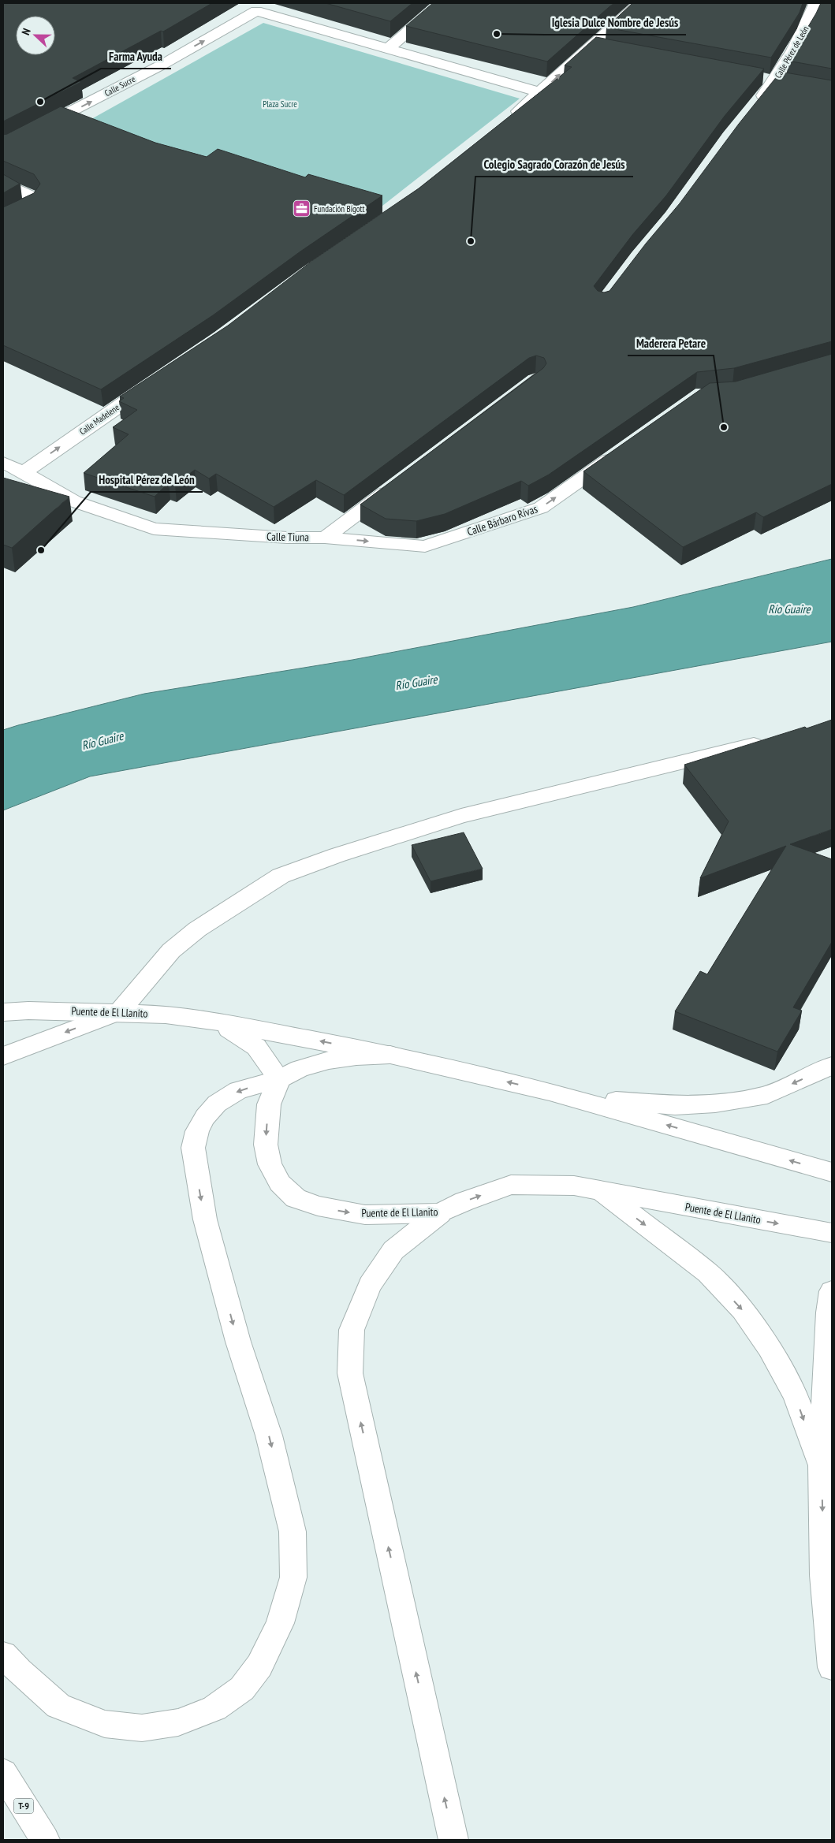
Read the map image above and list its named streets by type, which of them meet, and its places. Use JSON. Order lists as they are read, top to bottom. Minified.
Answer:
{"streets":{"main road":["Calle Pérez de León","Calle Sucre","Calle Madelene","Calle Bárbaro Rívas","Calle Tiuna","Puente de El Llanito","T-9"]},"crossings":[["Calle Madelene","Calle Tiuna"],["Calle Bárbaro Rívas","Calle Tiuna"]],"one_way":["Calle Sucre","Calle Madelene","Calle Bárbaro Rívas"],"water":["Río Guaire"],"parks":["Plaza Sucre"],"places":{"other":["Iglesia Dulce Nombre de Jesús","Farma Ayuda","Colegio Sagrado Corazón de Jesús","Maderera Petare","Hospital Pérez de León"],"office":["Fundación Bigott"]},"north":"left"}
